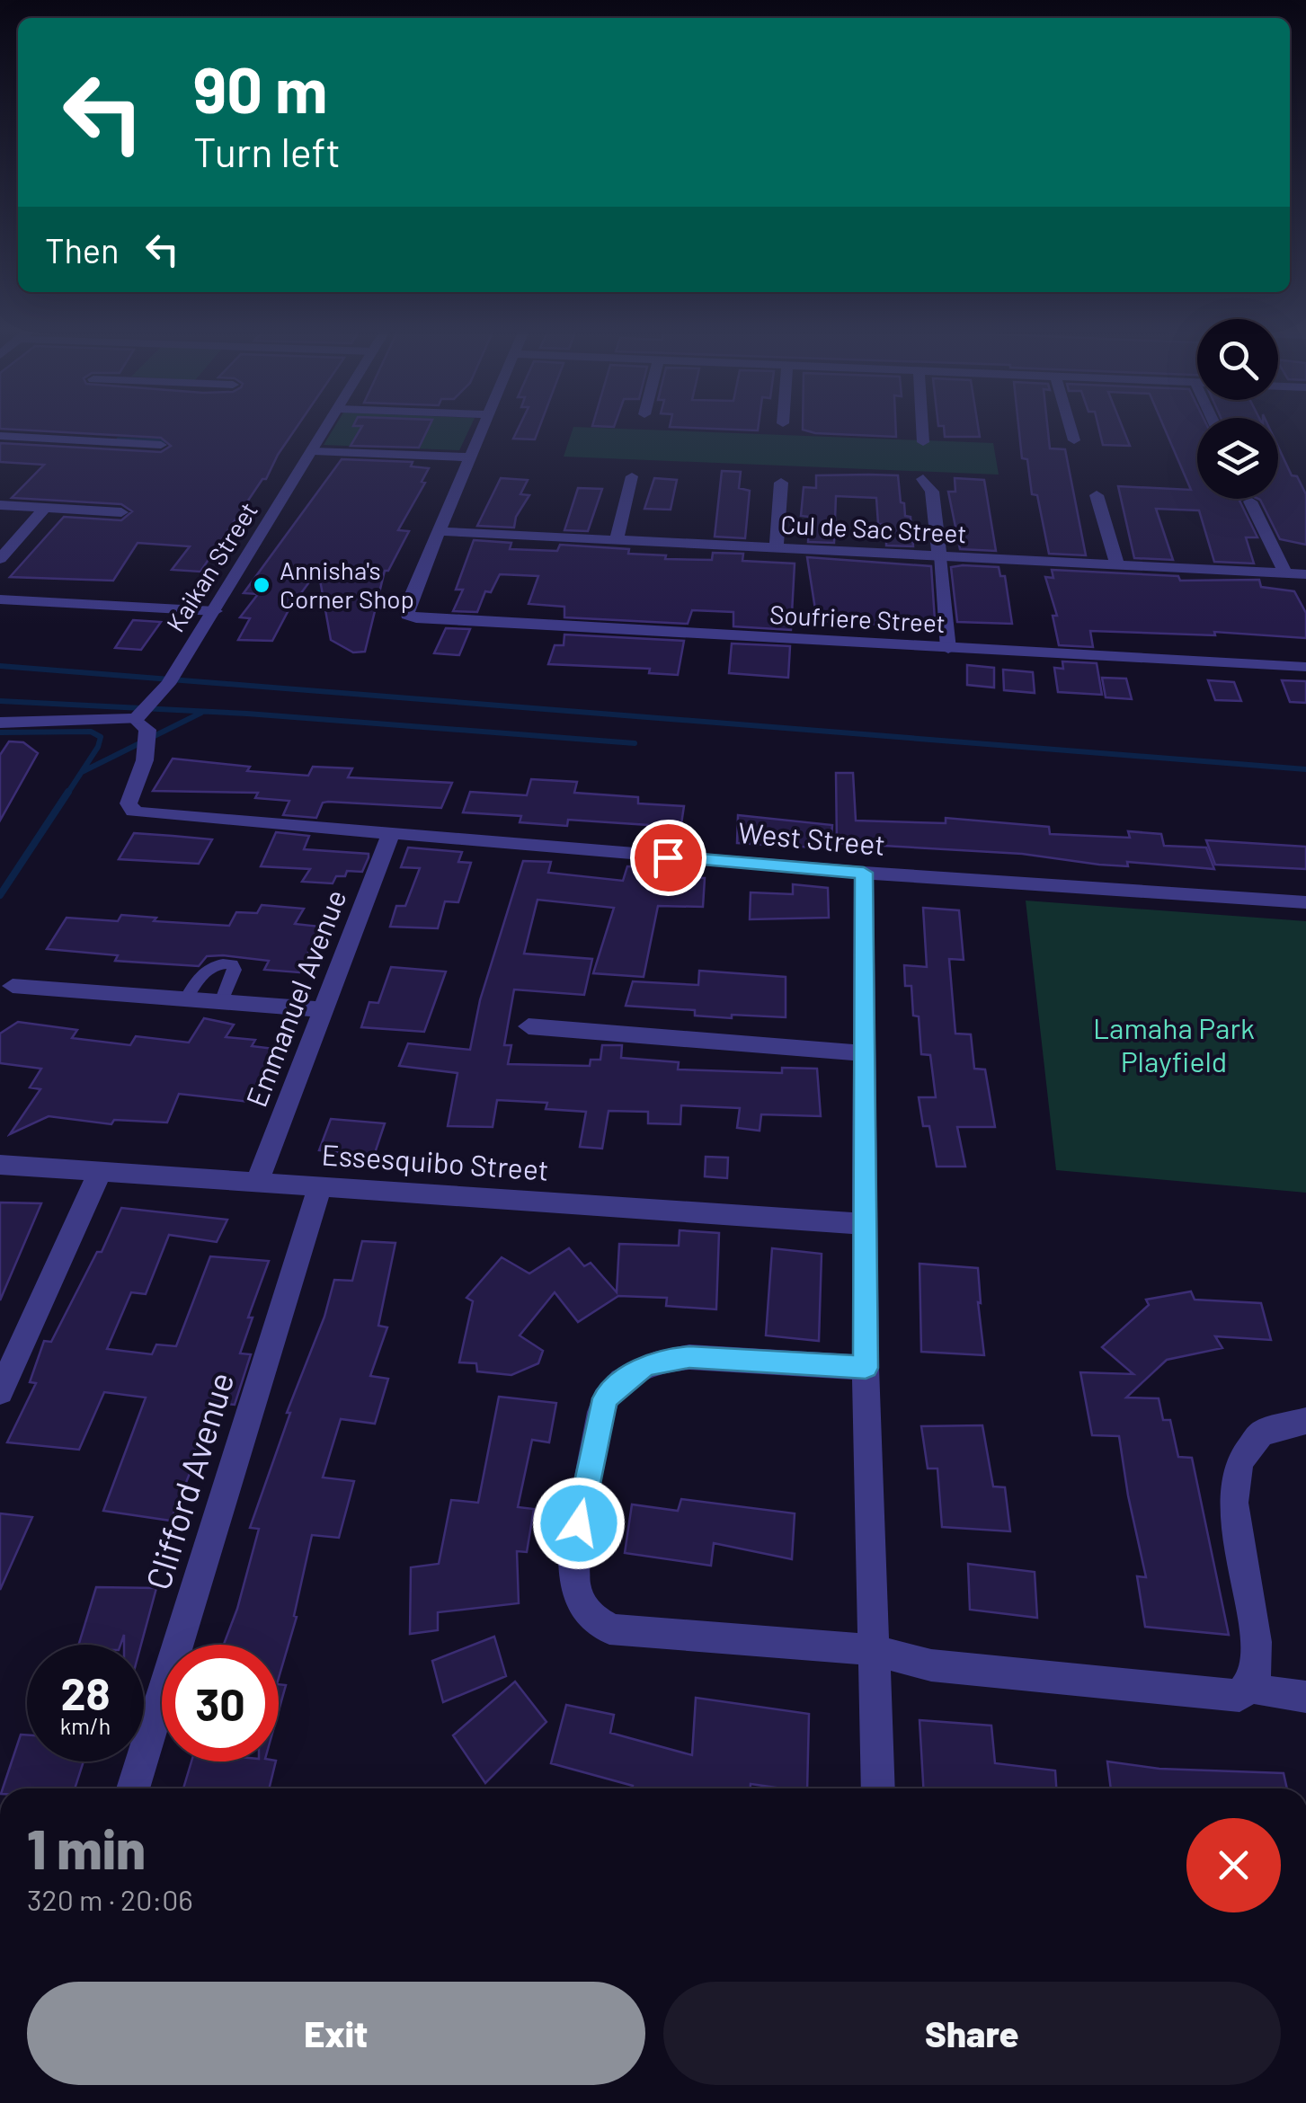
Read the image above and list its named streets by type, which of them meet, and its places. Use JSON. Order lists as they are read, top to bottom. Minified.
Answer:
{"streets":{"street":["Cul de Sac Street","Kaikan Street","Soufriere Street","West Street","Emmanuel Avenue","Essesquibo Street","Clifford Avenue"]},"crossings":[["Cul de Sac Street","Soufriere Street"],["Kaikan Street","West Street"],["West Street","Emmanuel Avenue"],["Emmanuel Avenue","Essesquibo Street"],["Essesquibo Street","Clifford Avenue"]],"parks":["Lamaha Park Playfield"],"places":["Annisha's Corner Shop"],"page":{"turn":["90 m","Turn left"],"then":"Then","speed":"28 km/h","limit":"30","heading":["1 min","320 m · 20:06"],"buttons":["Exit","Share"]}}
